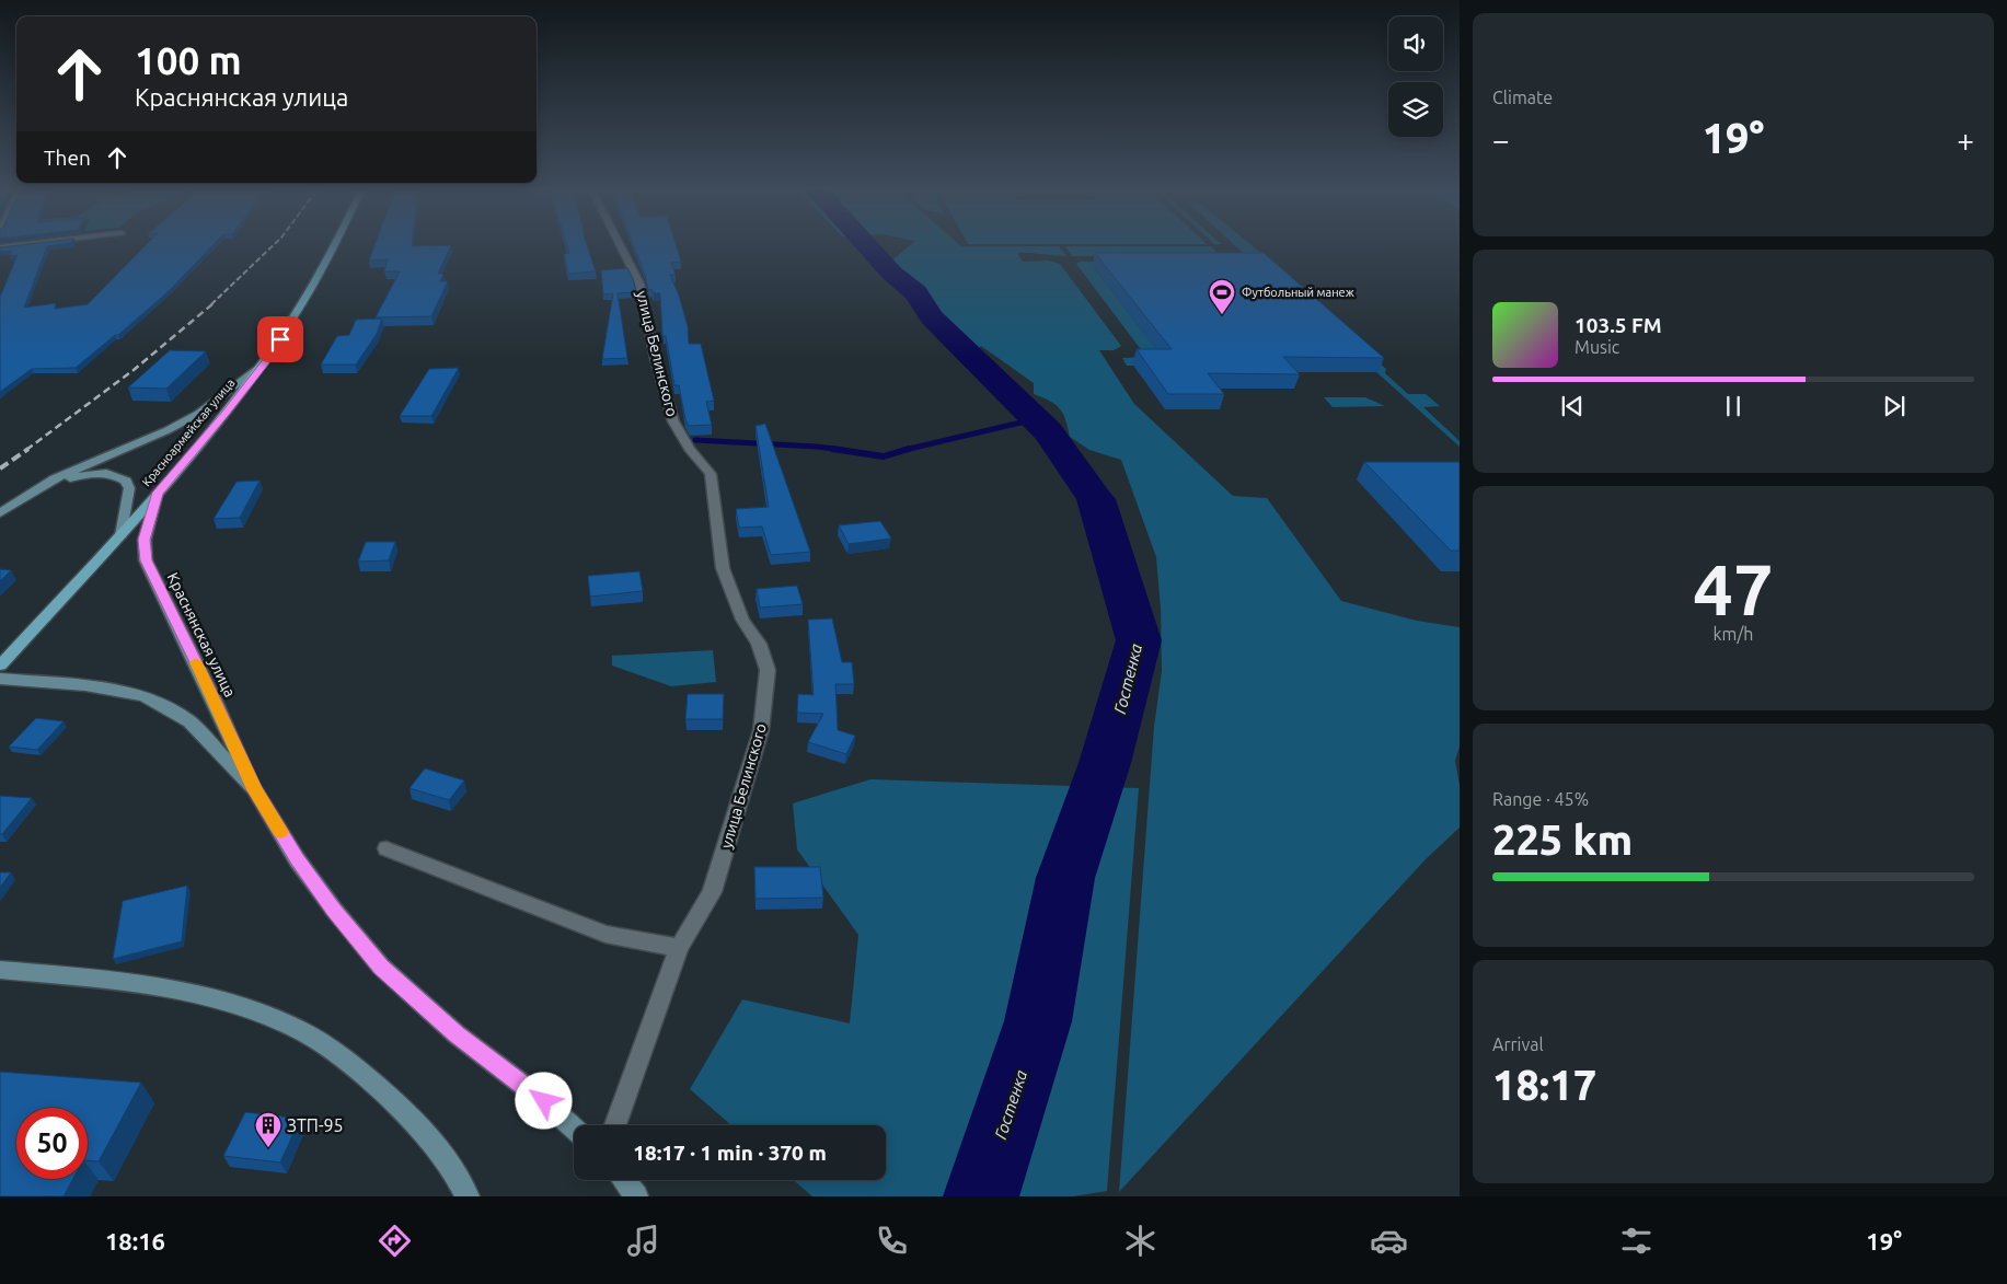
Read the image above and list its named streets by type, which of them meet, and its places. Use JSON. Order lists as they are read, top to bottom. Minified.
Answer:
{"streets":{"main road":["Красноармейская улица","Краснянская улица"],"street":["улица Белинского"]},"crossings":[["Красноармейская улица","Краснянская улица"]],"water":["Гостенка"],"places":{"sports":["Футбольный манеж"],"building":["ЗТП-95"]},"page":{"tile":["Climate",["47","km/h"],["Range · 45%","225 km"],["Arrival","18:17"]],"turn":["100 m","Краснянская улица"],"heat":["−","19°","+"],"then":"Then","song":["103.5 FM","Music"],"limit":"50","trip":"18:17 · 1 min · 370 m","tabs":["18:16","19°"]}}
